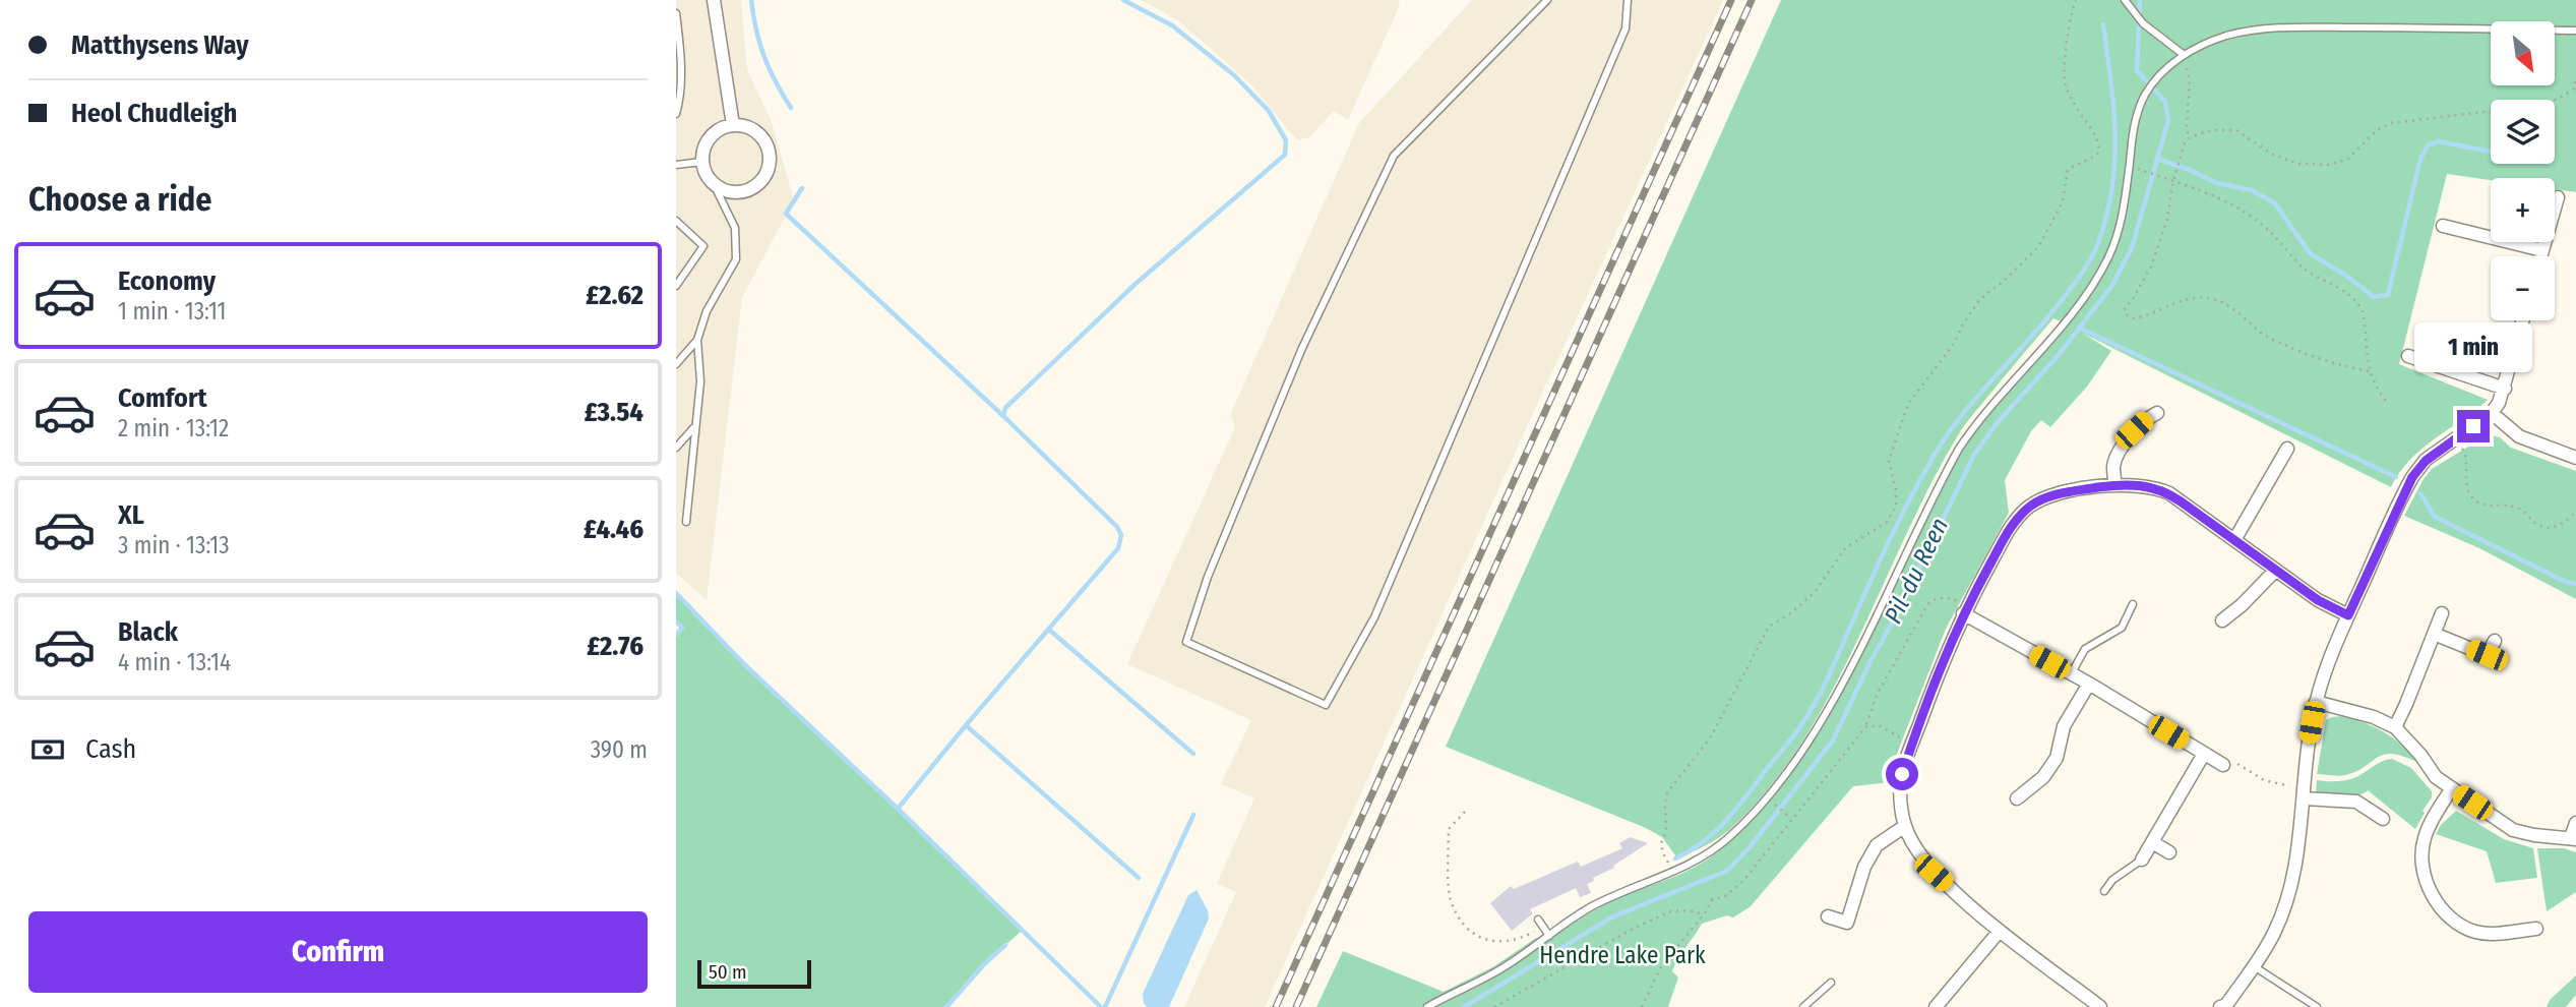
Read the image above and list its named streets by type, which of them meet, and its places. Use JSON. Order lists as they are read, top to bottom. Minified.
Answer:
{"water":["Pil-du Reen"],"parks":["Hendre Lake Park"],"scale_bar":"50 m","north":"bottom right","page":{"banner":["Matthysens Way","Heol Chudleigh"],"map_buttons":["+","−"],"heading":"Choose a ride","list":[{"name":"Economy","note":"1 min · 13:11","value":"£2.62"},{"name":"Comfort","note":"2 min · 13:12","value":"£3.54"},{"name":"XL","note":"3 min · 13:13","value":"£4.46"},{"name":"Black","note":"4 min · 13:14","value":"£2.76"}],"bubble":"1 min","pay":["Cash","390 m"],"buttons":"Confirm","scale":"50 m"}}
